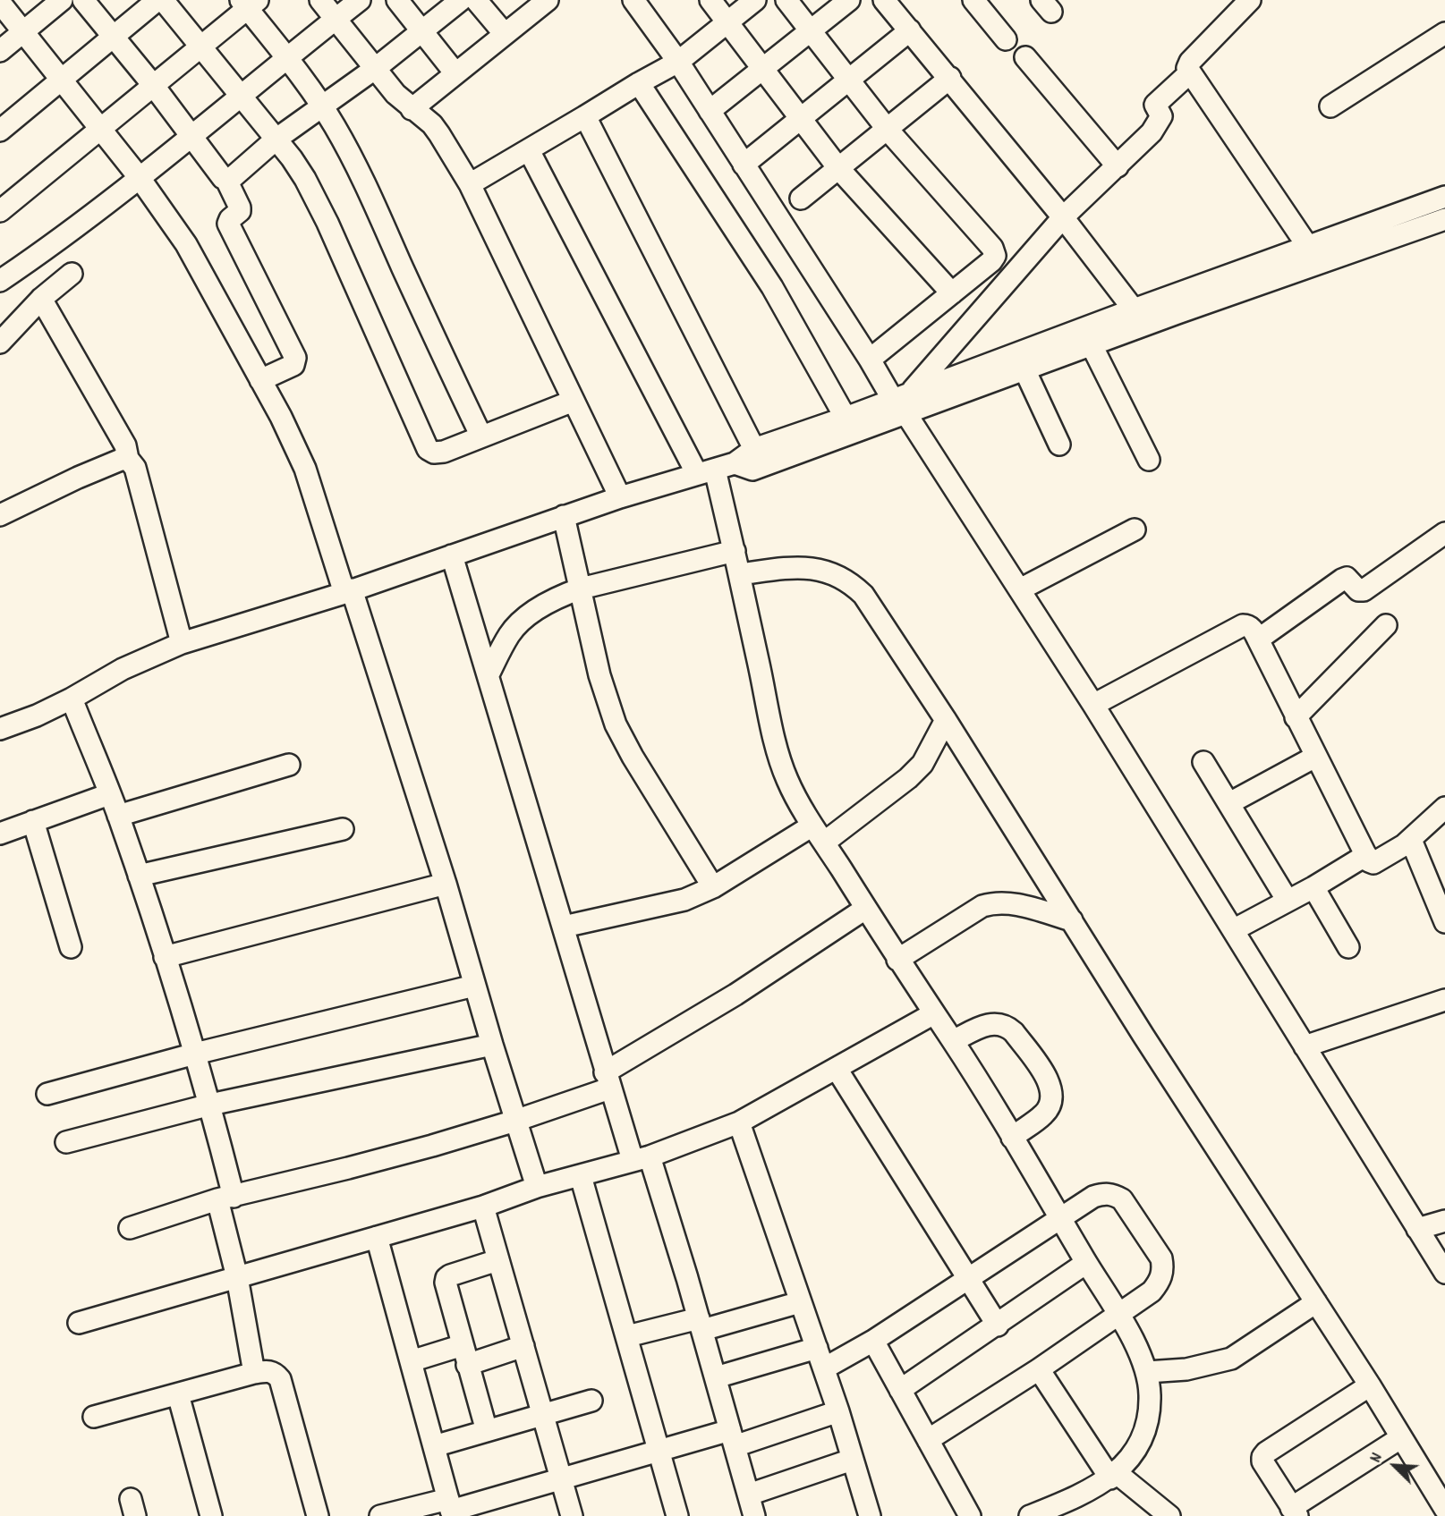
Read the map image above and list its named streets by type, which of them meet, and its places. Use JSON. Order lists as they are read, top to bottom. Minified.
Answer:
{"north":"top left"}
